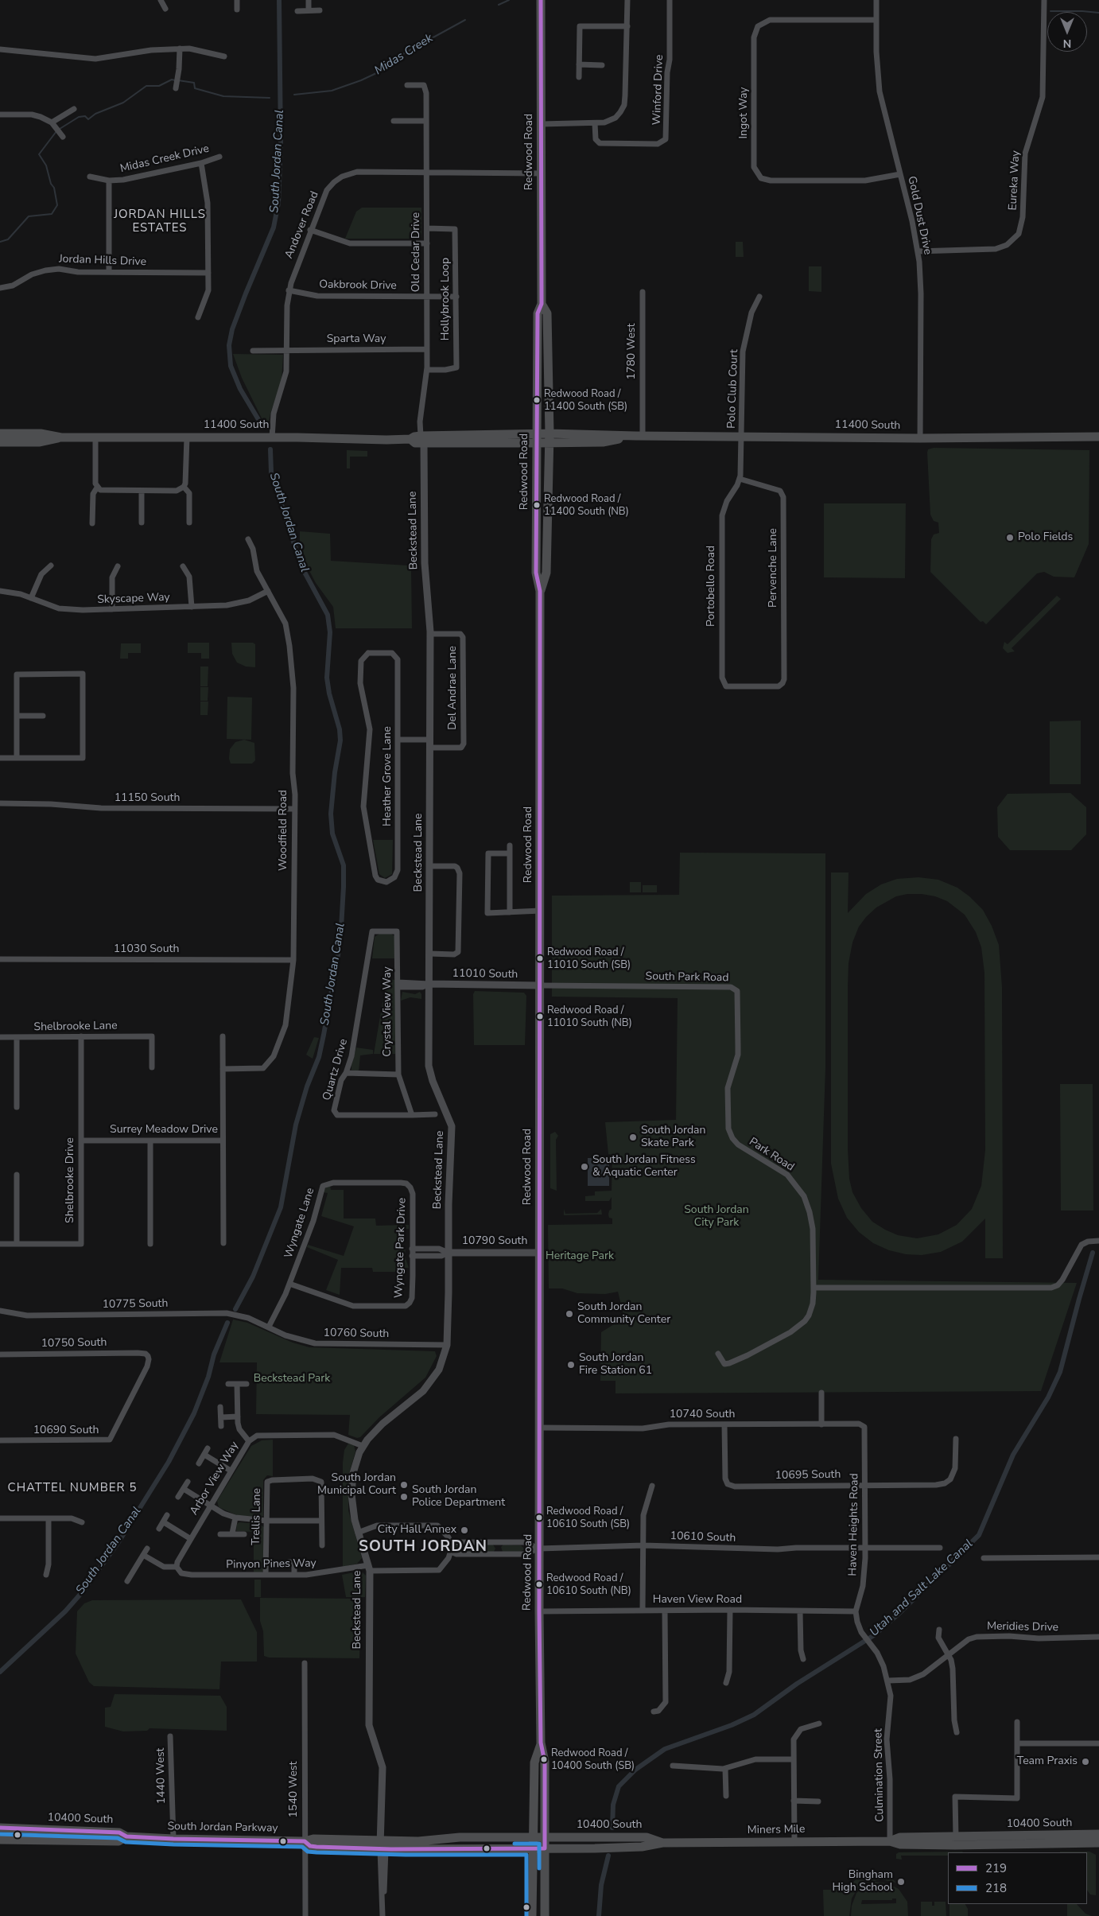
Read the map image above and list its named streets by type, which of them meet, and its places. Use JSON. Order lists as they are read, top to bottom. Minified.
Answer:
{"streets":{"main road":["Redwood Road","11400 South","10400 South","South Jordan Parkway","Miners Mile"],"street":["Winford Drive","Ingot Way","Midas Creek Drive","Eureka Way","Gold Dust Drive","Andover Road","Old Cedar Drive","Jordan Hills Drive","Oakbrook Drive","Hollybrook Loop","Sparta Way","1780 West","Polo Club Court","Beckstead Lane","Pervenche Lane","Portobello Road","Skyscape Way","Del Andrae Lane","Heather Grove Lane","11150 South","Woodfield Road","11030 South","11010 South","South Park Road","Crystal View Way","Shelbrooke Lane","Quartz Drive","Surrey Meadow Drive","Park Road","Shelbrooke Drive","Wyngate Lane","10790 South","Wyngate Park Drive","10775 South","10760 South","10750 South","10740 South","10690 South","10695 South","Arbor View Way","Trellis Lane","Haven Heights Road","10610 South","Pinyon Pines Way","Haven View Road","Meridies Drive","Culmination Street","1440 West","1540 West"]},"crossings":[["Ingot Way","Gold Dust Drive"],["Redwood Road","Andover Road"],["Redwood Road","11400 South"],["Redwood Road","11010 South"],["Redwood Road","South Park Road"],["Redwood Road","10790 South"],["Redwood Road","10740 South"],["Redwood Road","10610 South"],["Redwood Road","Haven View Road"],["Redwood Road","10400 South"],["Eureka Way","Gold Dust Drive"],["Gold Dust Drive","11400 South"],["Andover Road","Old Cedar Drive"],["Andover Road","Oakbrook Drive"],["Andover Road","Sparta Way"],["Andover Road","11400 South"],["Old Cedar Drive","Oakbrook Drive"],["Old Cedar Drive","Hollybrook Loop"],["Old Cedar Drive","Sparta Way"],["Old Cedar Drive","11400 South"],["Old Cedar Drive","Beckstead Lane"],["Oakbrook Drive","Hollybrook Loop"],["1780 West","11400 South"],["Polo Club Court","11400 South"],["Polo Club Court","Portobello Road"],["11400 South","Beckstead Lane"],["11400 South","Portobello Road"],["Beckstead Lane","Del Andrae Lane"],["Beckstead Lane","11010 South"],["Beckstead Lane","10790 South"],["Beckstead Lane","10760 South"],["Beckstead Lane","Arbor View Way"],["Beckstead Lane","Pinyon Pines Way"],["Beckstead Lane","10400 South"],["Pervenche Lane","Portobello Road"],["Skyscape Way","Woodfield Road"],["11150 South","Woodfield Road"],["Woodfield Road","11030 South"],["Woodfield Road","Surrey Meadow Drive"],["11010 South","South Park Road"],["11010 South","Crystal View Way"],["South Park Road","Park Road"],["Crystal View Way","Quartz Drive"],["Shelbrooke Lane","Shelbrooke Drive"],["Surrey Meadow Drive","Shelbrooke Drive"],["Wyngate Lane","Wyngate Park Drive"],["Wyngate Lane","10775 South"],["Wyngate Lane","10760 South"],["10790 South","Wyngate Park Drive"],["10775 South","10760 South"],["10750 South","10690 South"],["10740 South","10695 South"],["10740 South","Haven Heights Road"],["10695 South","Haven Heights Road"],["Arbor View Way","Pinyon Pines Way"],["Trellis Lane","Pinyon Pines Way"],["Haven Heights Road","10610 South"],["Haven Heights Road","Haven View Road"],["Haven Heights Road","Culmination Street"],["Haven View Road","Culmination Street"],["Meridies Drive","Culmination Street"],["Culmination Street","Miners Mile"],["1440 West","South Jordan Parkway"],["1540 West","10400 South"],["1540 West","South Jordan Parkway"],["10400 South","South Jordan Parkway"],["10400 South","Miners Mile"]],"districts":["JORDAN HILLS ESTATES","CHATTEL NUMBER 5","SOUTH JORDAN"],"water":["Midas Creek","South Jordan Canal","Utah and Salt Lake Canal"],"parks":["South Jordan City Park","Heritage Park","Beckstead Park"],"places":["Redwood Road / 11400 South (SB)","Redwood Road / 11400 South (NB)","Polo Fields","Redwood Road / 11010 South (SB)","Redwood Road / 11010 South (NB)","South Jordan Skate Park","South Jordan Fitness & Aquatic Center","South Jordan Community Center","South Jordan Fire Station 61","South Jordan Municipal Court","South Jordan Police Department","Redwood Road / 10610 South (SB)","City Hall Annex","Redwood Road / 10610 South (NB)","Redwood Road / 10400 South (SB)","Team Praxis","Bingham High School"],"lines":["transit line 219","transit line 218"],"legend":["219","218"],"north":"bottom"}
